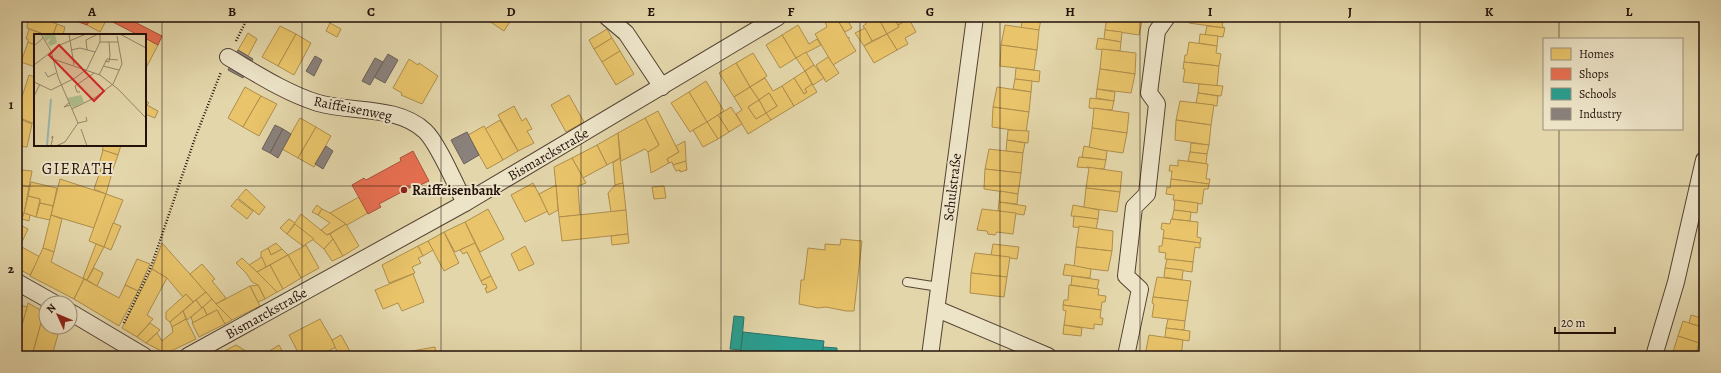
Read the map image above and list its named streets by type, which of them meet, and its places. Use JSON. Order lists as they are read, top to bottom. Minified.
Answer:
{"streets":{"street":["Raiffeisenweg","Bismarckstraße","Schulstraße"]},"crossings":[["Raiffeisenweg","Bismarckstraße"]],"districts":["GIERATH"],"places":["Raiffeisenbank"],"legend":["Homes","Shops","Schools","Industry"],"scale_bar":"20 m","north":"top left","grid":{"columns":["A","B","C","D","E","F","G","H","I","J","K","L"],"rows":["1","2"]}}
